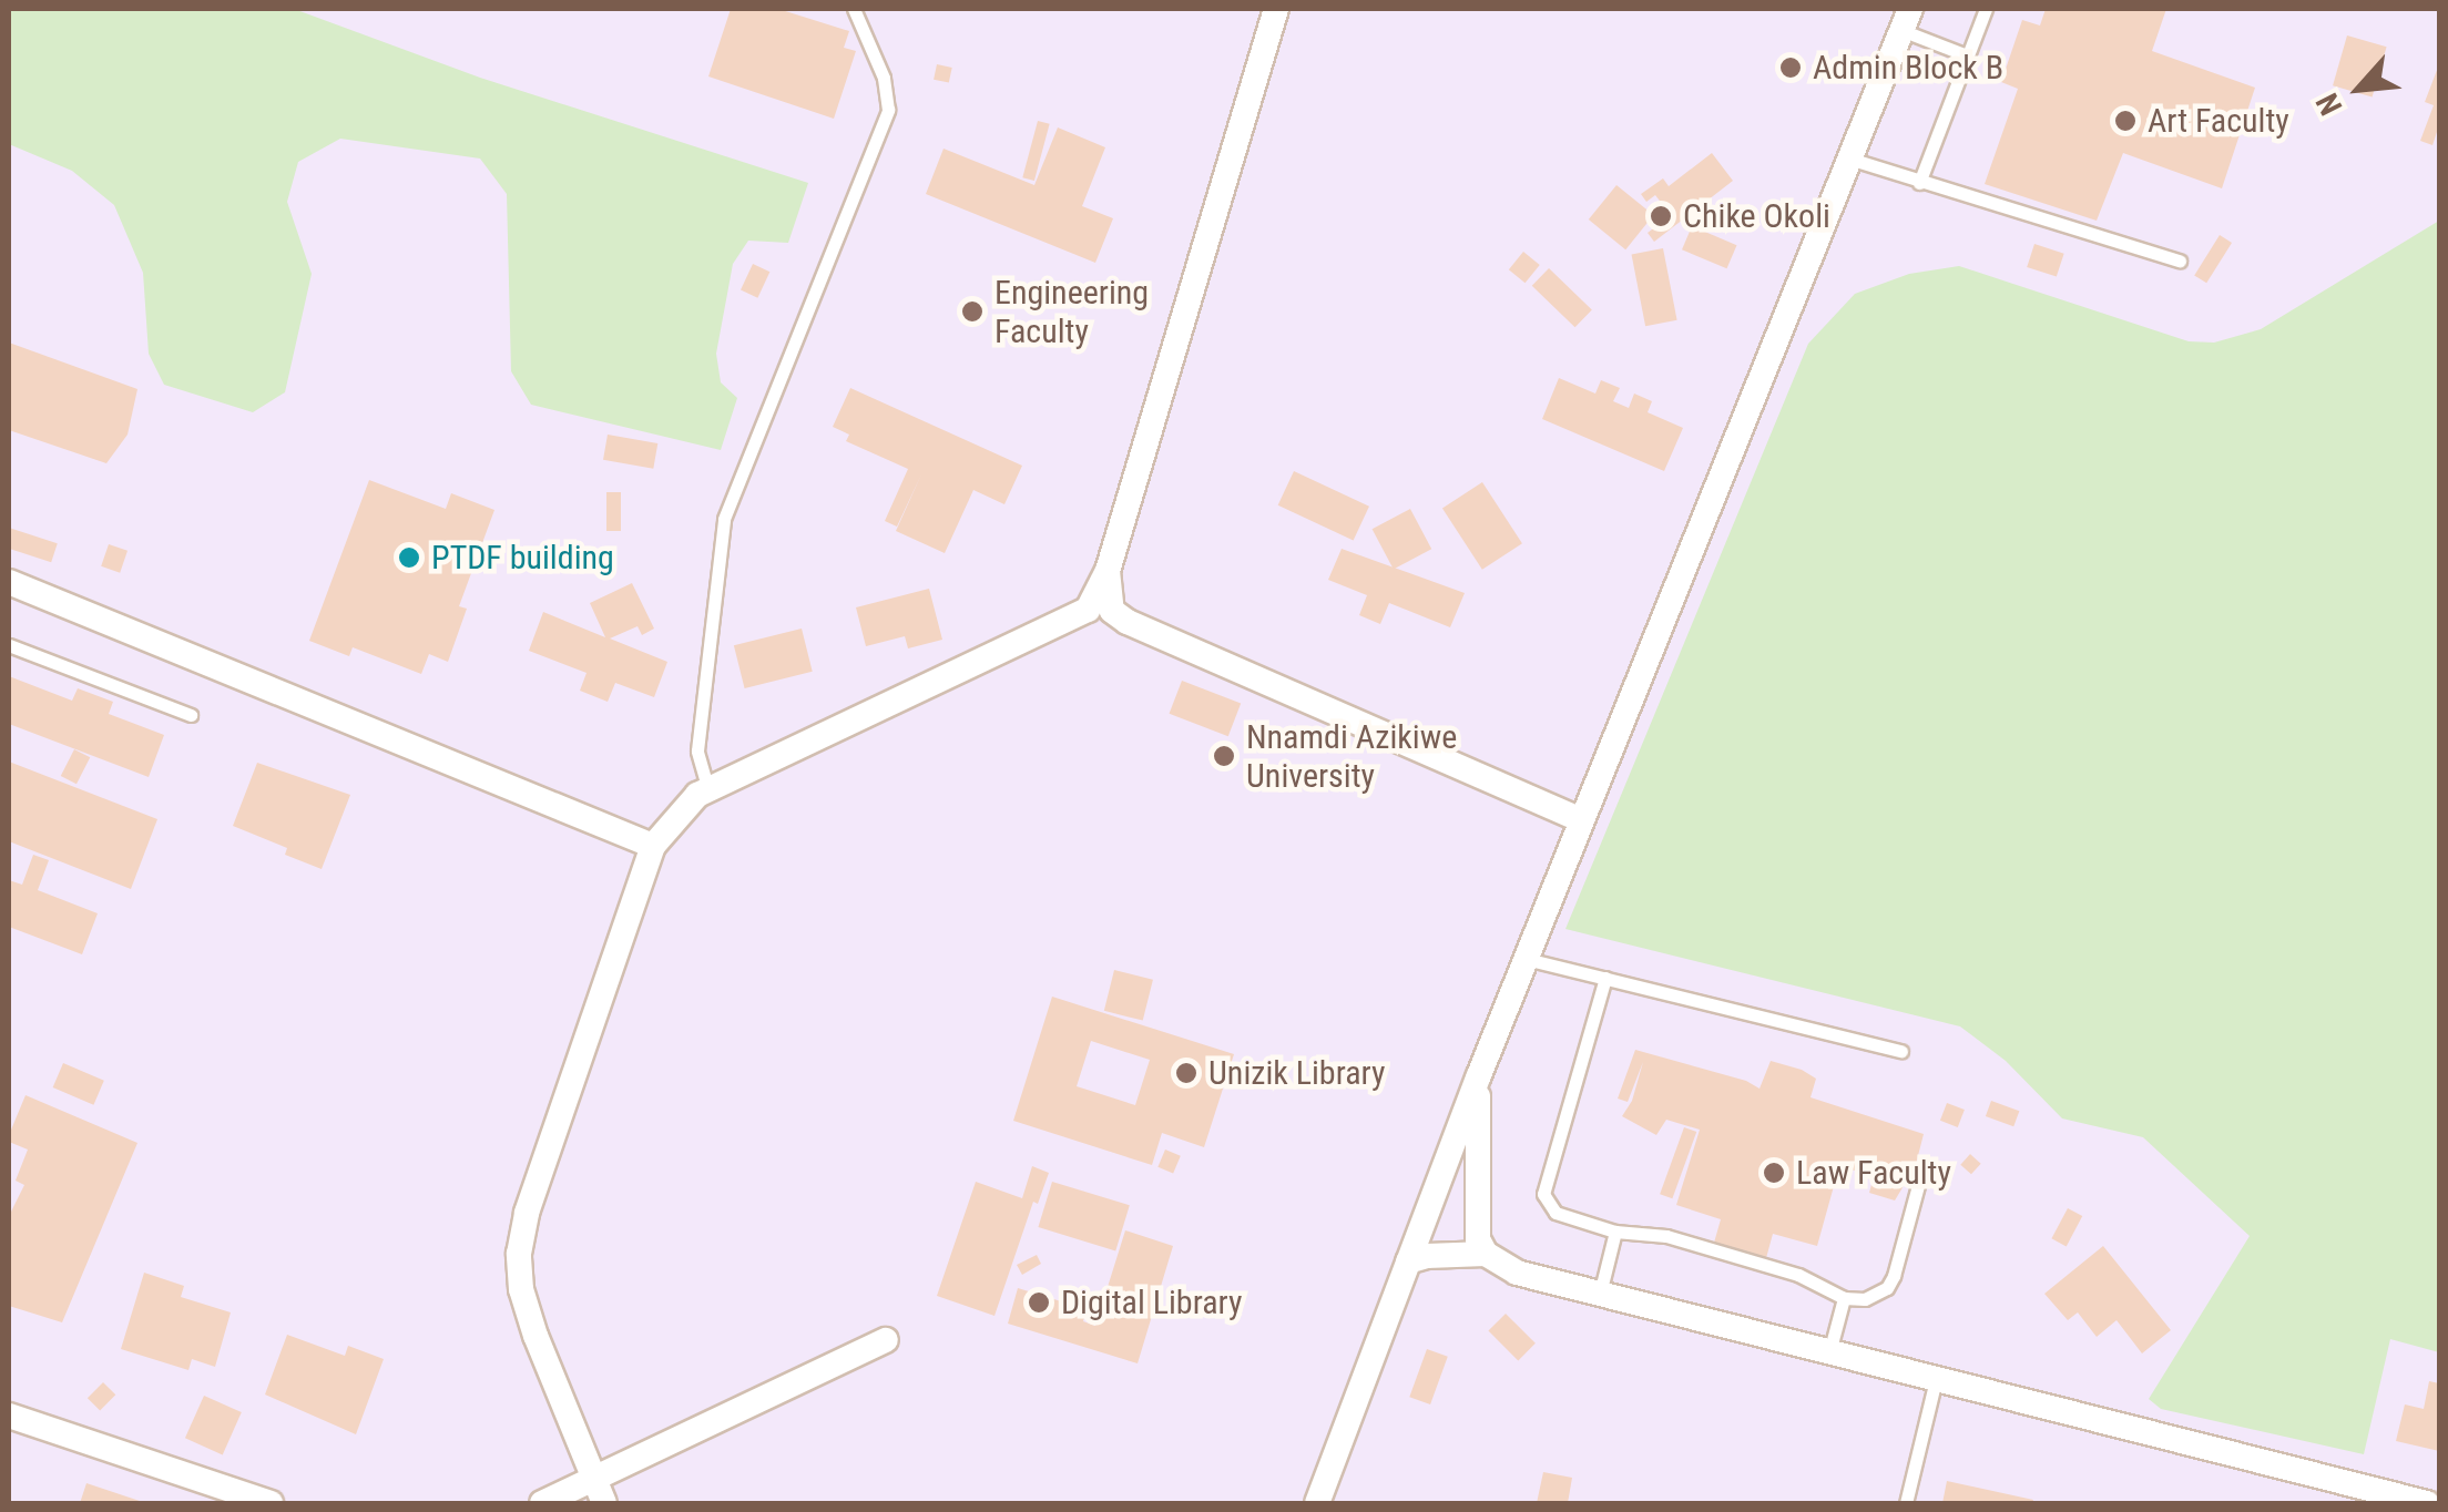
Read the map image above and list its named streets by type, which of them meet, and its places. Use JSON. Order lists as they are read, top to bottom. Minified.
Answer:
{"places":["Admin Block B","Art Faculty","Chike Okoli","Engineering Faculty","PTDF building","Nnamdi Azikiwe University","Unizik Library","Law Faculty","Digital Library"],"north":"bottom left"}
